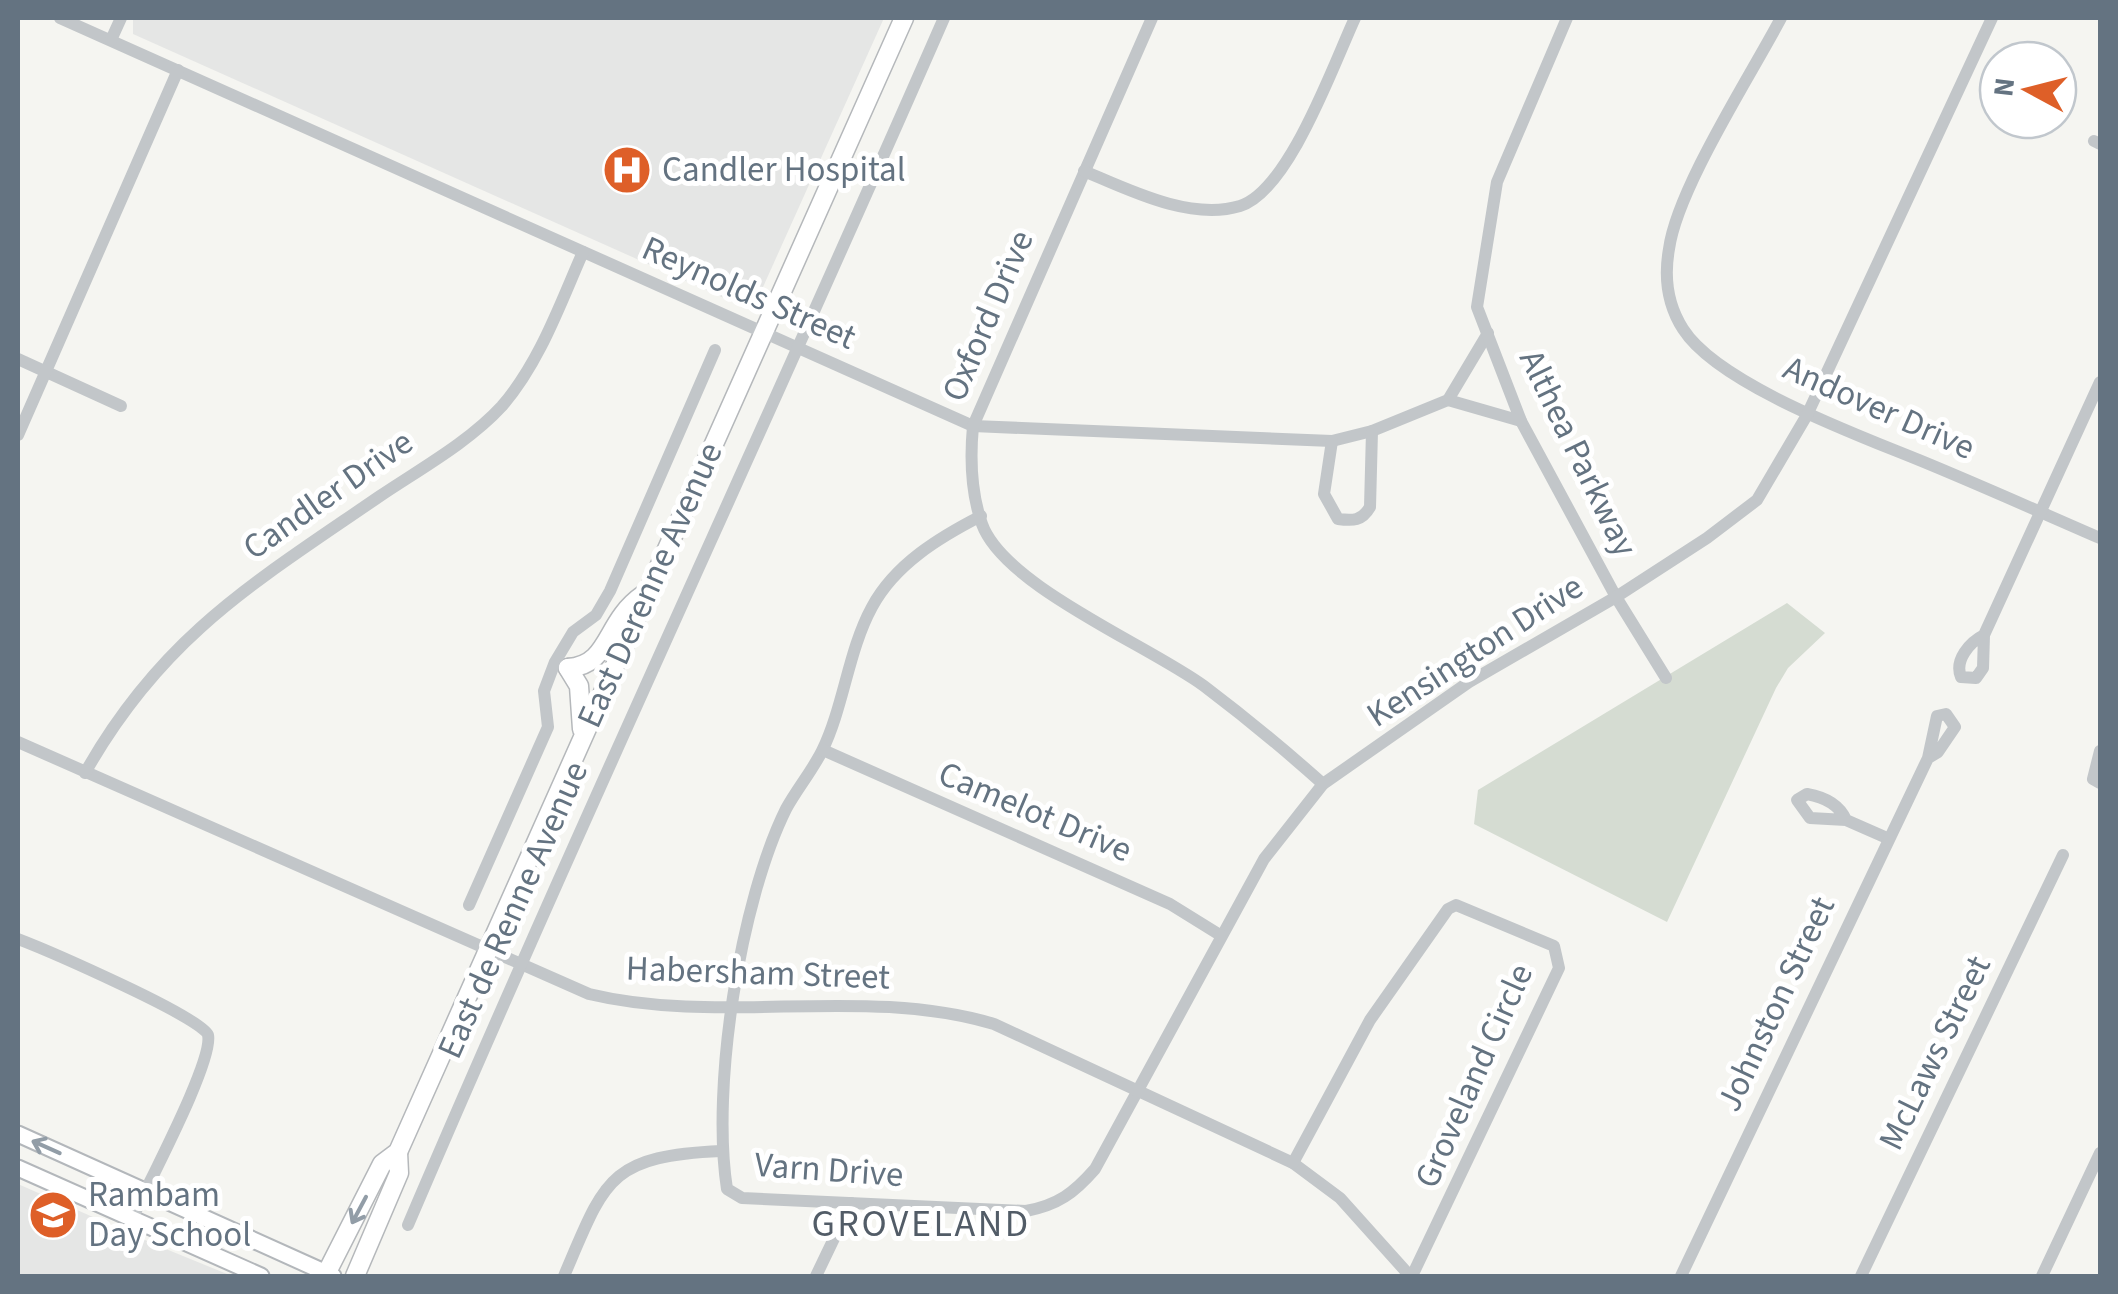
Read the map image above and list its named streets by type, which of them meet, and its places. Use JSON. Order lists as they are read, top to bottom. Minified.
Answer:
{"streets":{"highway":["East Derenne Avenue"],"street":["Reynolds Street","Oxford Drive","Andover Drive","Althea Parkway","Candler Drive","Kensington Drive","Camelot Drive","East de Renne Avenue","Habersham Street","Johnston Street","McLaws Street","Groveland Circle","Varn Drive"]},"crossings":[["Reynolds Street","Oxford Drive"],["Reynolds Street","Candler Drive"],["Reynolds Street","East Derenne Avenue"],["Reynolds Street","East de Renne Avenue"],["Oxford Drive","Kensington Drive"],["Oxford Drive","Varn Drive"],["Andover Drive","Kensington Drive"],["Althea Parkway","Kensington Drive"],["Candler Drive","Habersham Street"],["East Derenne Avenue","Habersham Street"],["Kensington Drive","Camelot Drive"],["Kensington Drive","Habersham Street"],["Kensington Drive","Varn Drive"],["Camelot Drive","Varn Drive"],["East de Renne Avenue","Habersham Street"],["Habersham Street","Groveland Circle"],["Habersham Street","Varn Drive"]],"districts":["GROVELAND"],"places":{"hospital":["Candler Hospital"],"school or university":["Rambam Day School"]},"north":"left"}
